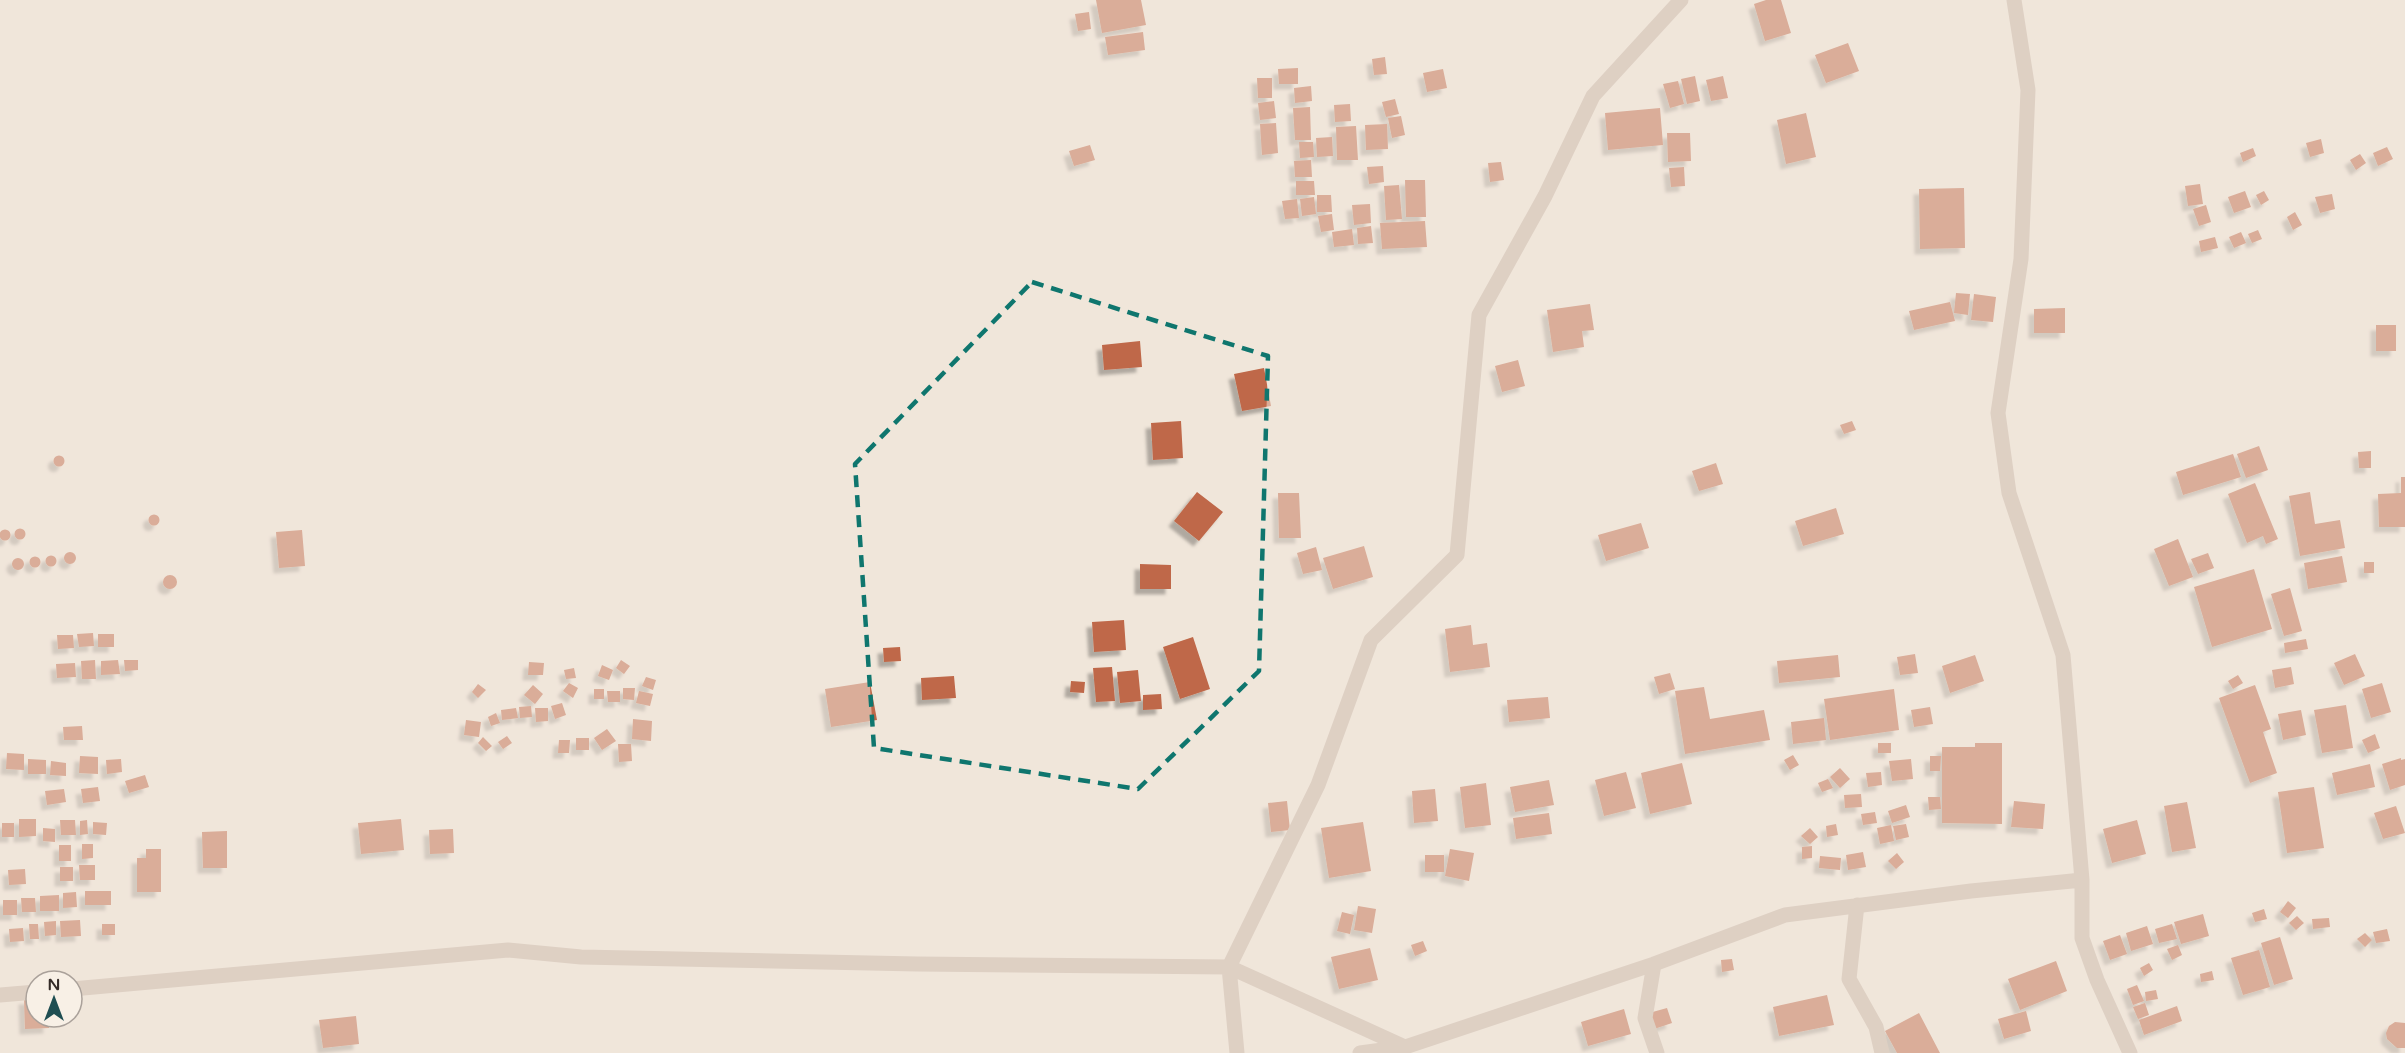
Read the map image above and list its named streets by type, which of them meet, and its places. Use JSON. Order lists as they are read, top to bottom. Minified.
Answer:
{"north":"top"}
